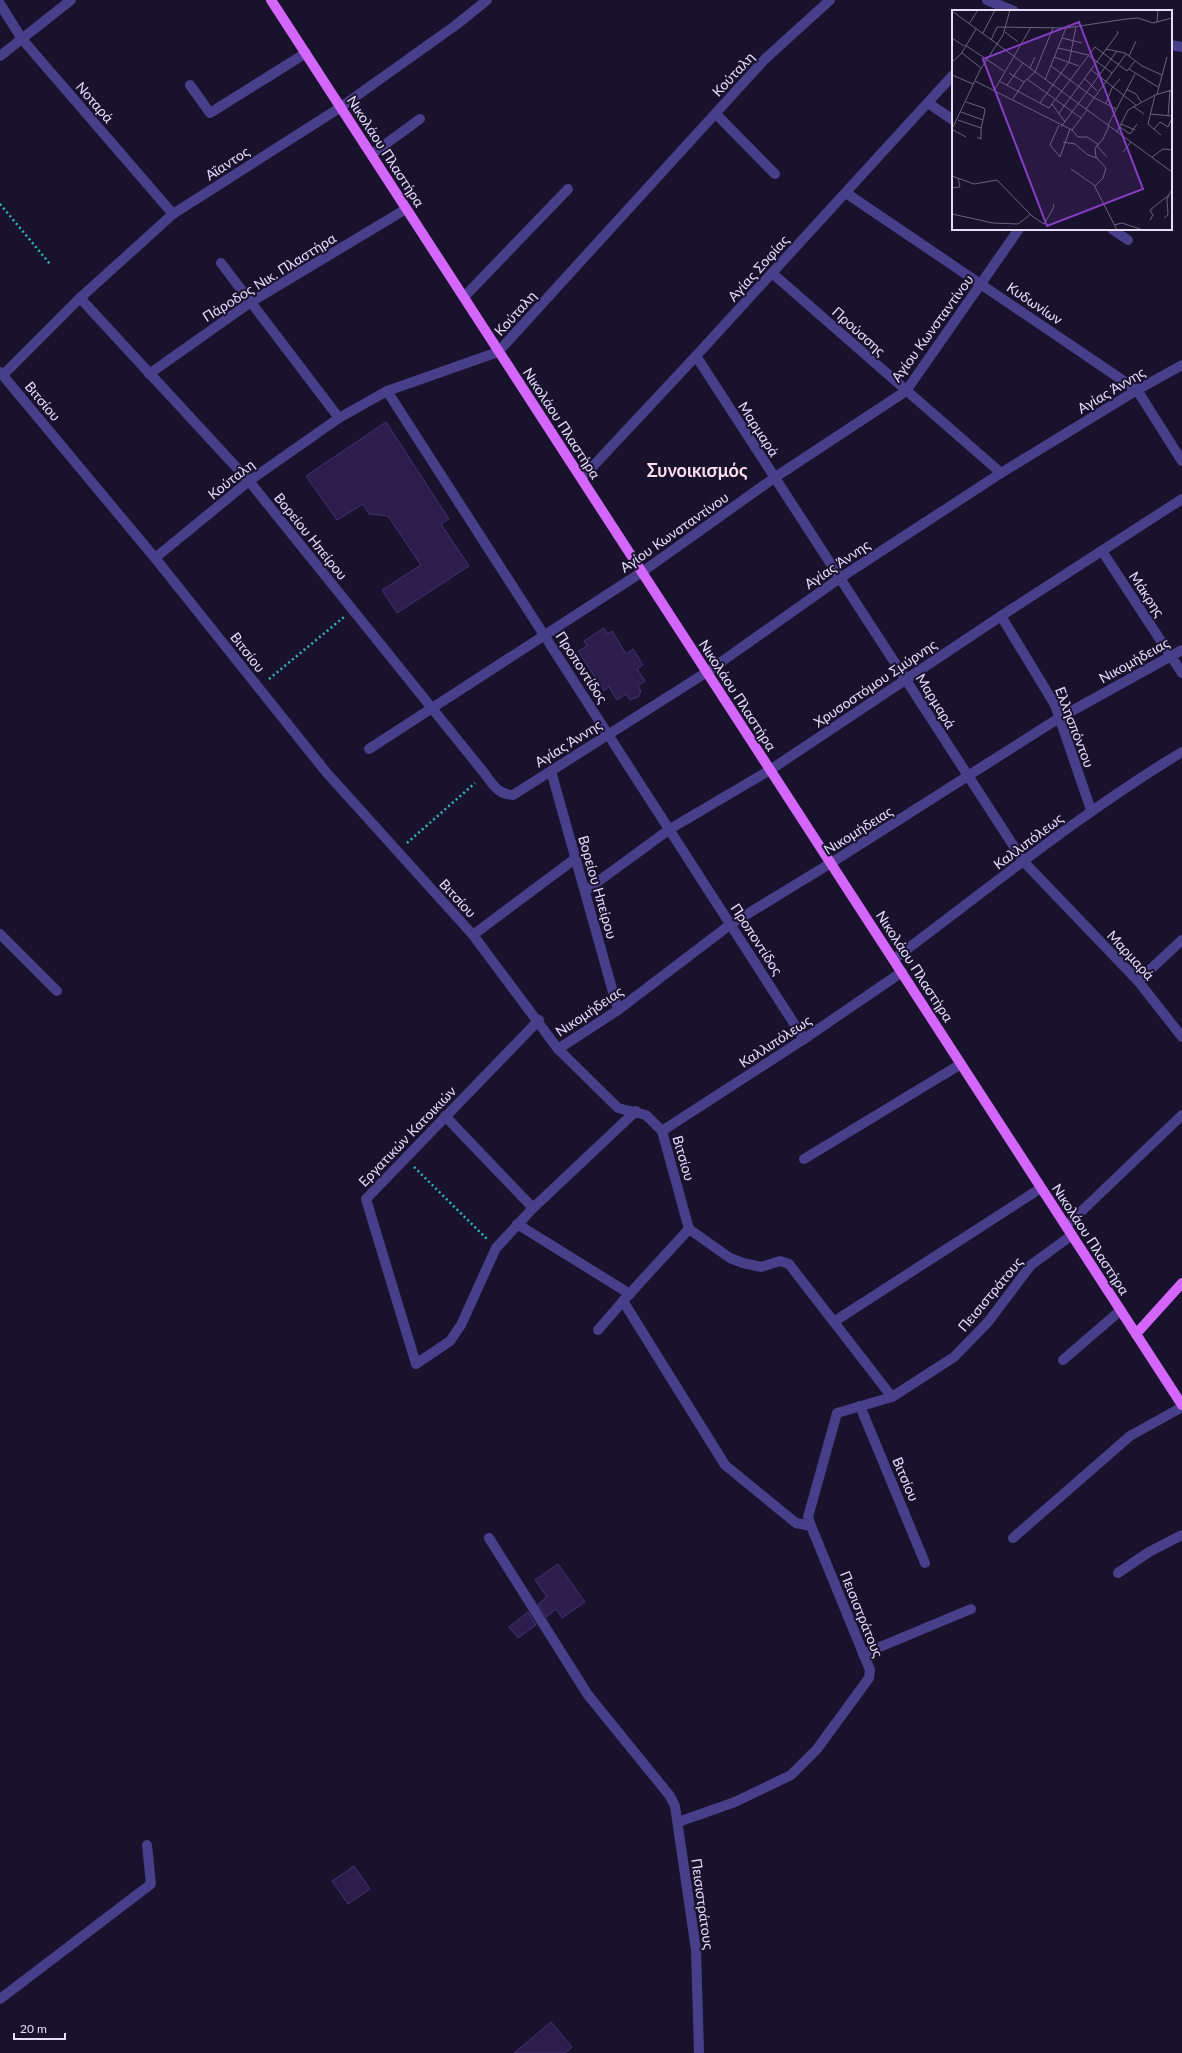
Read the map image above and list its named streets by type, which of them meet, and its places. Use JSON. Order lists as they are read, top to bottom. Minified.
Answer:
{"streets":{"main road":["Νικολάου Πλαστήρα"],"street":["Κούταλη","Νοταρά","Αΐαντος","Αγίας Σοφίας","Πάροδος Νικ. Πλαστήρα","Κυδωνίων","Αγίου Κωνσταντίνου","Προύσσης","Αγίας Άννης","Βιτσίου","Μαρμαρά","Βορείου Ηπείρου","Μάκρης","Νικομήδειας","Προποντίδος","Χρυσοστόμου Σμύρνης","Ελλησπόντου","Καλλιπόλεως","Εργατικών Κατοικιών","Πεισιστράτους"]},"crossings":[["Κούταλη","Νικολάου Πλαστήρα"],["Κούταλη","Βιτσίου"],["Κούταλη","Βορείου Ηπείρου"],["Κούταλη","Προποντίδος"],["Νοταρά","Αΐαντος"],["Νικολάου Πλαστήρα","Αΐαντος"],["Νικολάου Πλαστήρα","Αγίας Σοφίας"],["Νικολάου Πλαστήρα","Πάροδος Νικ. Πλαστήρα"],["Νικολάου Πλαστήρα","Αγίου Κωνσταντίνου"],["Νικολάου Πλαστήρα","Αγίας Άννης"],["Νικολάου Πλαστήρα","Νικομήδειας"],["Νικολάου Πλαστήρα","Χρυσοστόμου Σμύρνης"],["Νικολάου Πλαστήρα","Καλλιπόλεως"],["Νικολάου Πλαστήρα","Πεισιστράτους"],["Αΐαντος","Βιτσίου"],["Αΐαντος","Βορείου Ηπείρου"],["Αγίας Σοφίας","Κυδωνίων"],["Αγίας Σοφίας","Προύσσης"],["Αγίας Σοφίας","Μαρμαρά"],["Πάροδος Νικ. Πλαστήρα","Βορείου Ηπείρου"],["Κυδωνίων","Αγίου Κωνσταντίνου"],["Κυδωνίων","Αγίας Άννης"],["Αγίου Κωνσταντίνου","Προύσσης"],["Αγίου Κωνσταντίνου","Μαρμαρά"],["Αγίου Κωνσταντίνου","Βορείου Ηπείρου"],["Αγίου Κωνσταντίνου","Προποντίδος"],["Προύσσης","Αγίας Άννης"],["Αγίας Άννης","Μαρμαρά"],["Αγίας Άννης","Βορείου Ηπείρου"],["Αγίας Άννης","Προποντίδος"],["Βιτσίου","Νικομήδειας"],["Βιτσίου","Καλλιπόλεως"],["Βιτσίου","Εργατικών Κατοικιών"],["Βιτσίου","Πεισιστράτους"],["Μαρμαρά","Νικομήδειας"],["Μαρμαρά","Χρυσοστόμου Σμύρνης"],["Μαρμαρά","Καλλιπόλεως"],["Βορείου Ηπείρου","Νικομήδειας"],["Βορείου Ηπείρου","Χρυσοστόμου Σμύρνης"],["Μάκρης","Νικομήδειας"],["Μάκρης","Χρυσοστόμου Σμύρνης"],["Νικομήδειας","Προποντίδος"],["Νικομήδειας","Ελλησπόντου"],["Προποντίδος","Χρυσοστόμου Σμύρνης"],["Προποντίδος","Καλλιπόλεως"],["Χρυσοστόμου Σμύρνης","Ελλησπόντου"],["Ελλησπόντου","Καλλιπόλεως"]],"districts":["Συνοικισμός"],"scale_bar":"20 m"}
